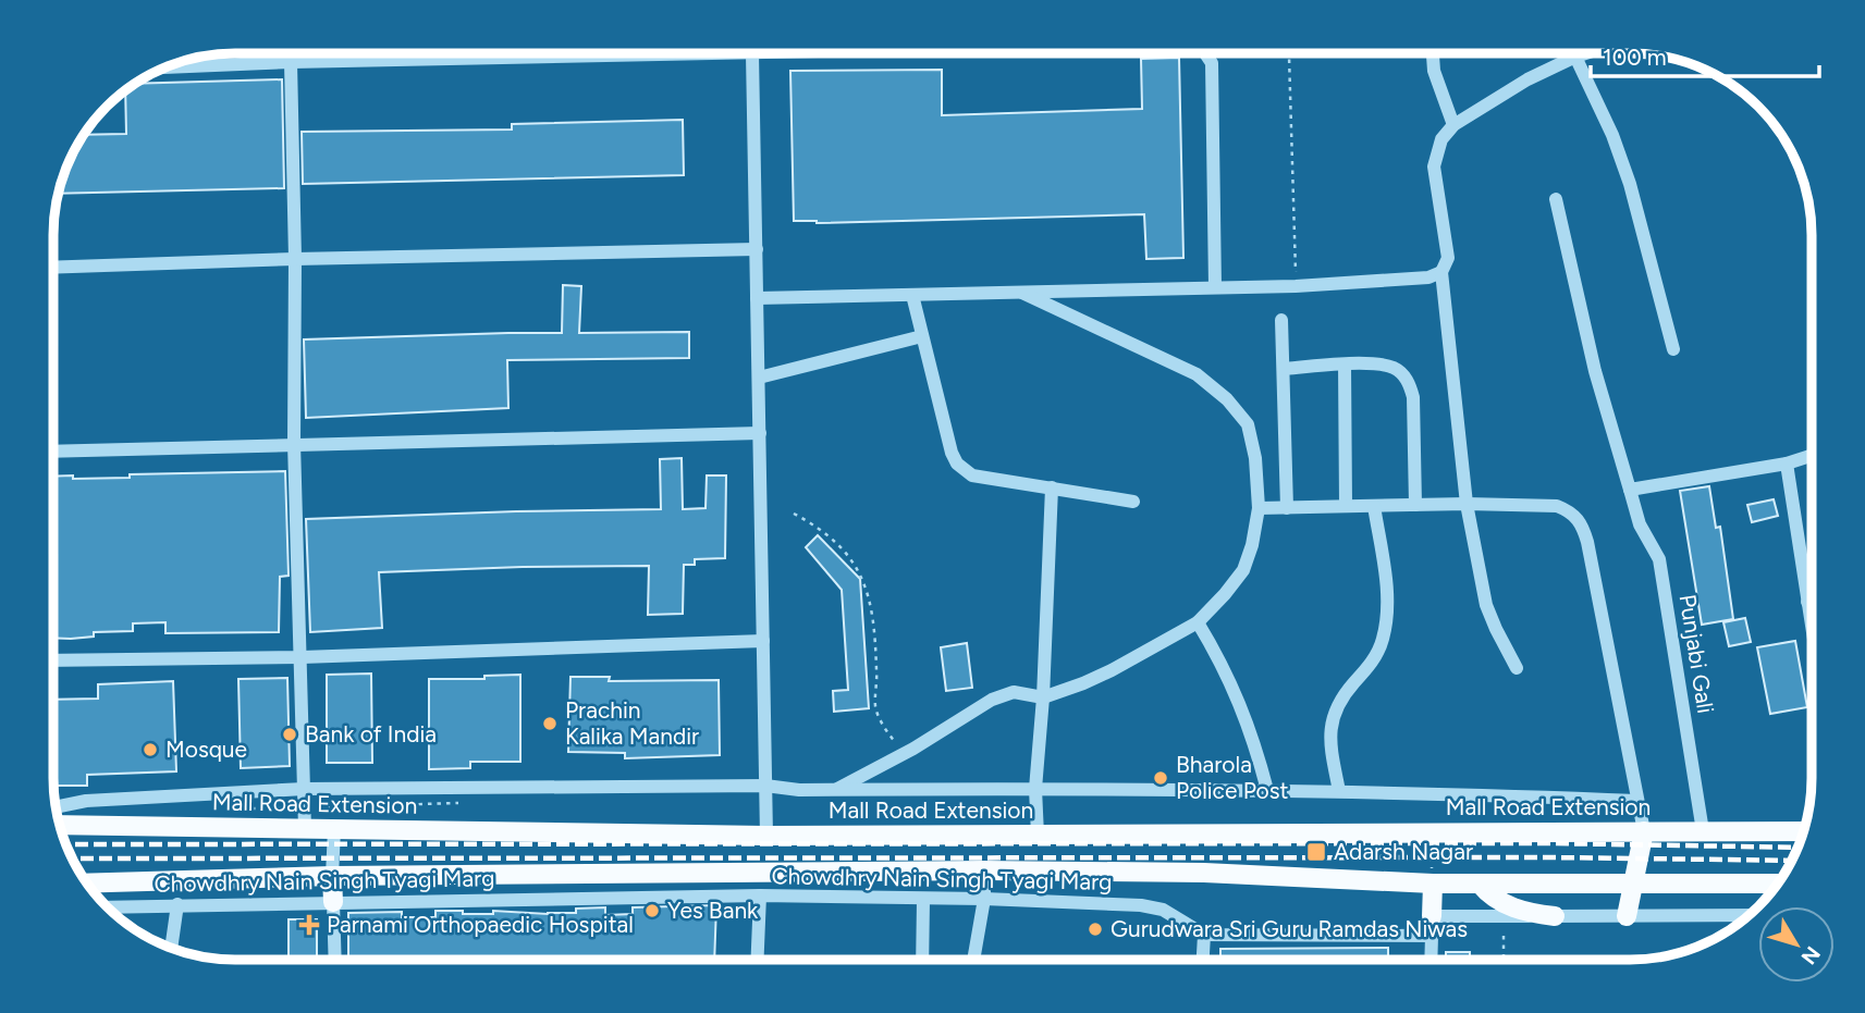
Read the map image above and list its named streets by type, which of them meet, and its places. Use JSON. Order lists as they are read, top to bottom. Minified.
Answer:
{"streets":{"main road":["Mall Road Extension"],"street":["Punjabi Gali","Chowdhry Nain Singh Tyagi Marg"]},"crossings":[["Punjabi Gali","Mall Road Extension"]],"places":{"other":["Prachin Kalika Mandir","Bank of India","Mosque","Bharola Police Post","Yes Bank","Gurudwara Sri Guru Ramdas Niwas"],"transit":["Adarsh Nagar"],"health":["Parnami Orthopaedic Hospital"]},"scale_bar":"100 m","north":"bottom right"}
